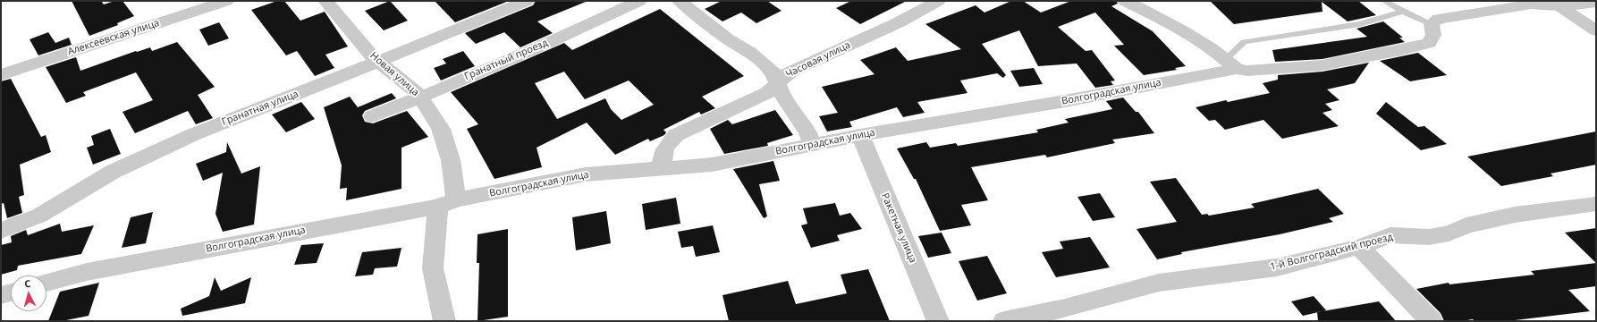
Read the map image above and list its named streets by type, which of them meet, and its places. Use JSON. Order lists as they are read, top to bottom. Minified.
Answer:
{"streets":{"street":["Алексеевская улица","Гранатный проезд","Часовая улица","Новая улица","Волгоградская улица","Гранатная улица","Ракетная улица","1-й Волгоградский проезд"]},"crossings":[["Гранатный проезд","Новая улица"],["Часовая улица","Волгоградская улица"],["Новая улица","Волгоградская улица"],["Новая улица","Гранатная улица"],["Волгоградская улица","Ракетная улица"]],"north":"top"}
